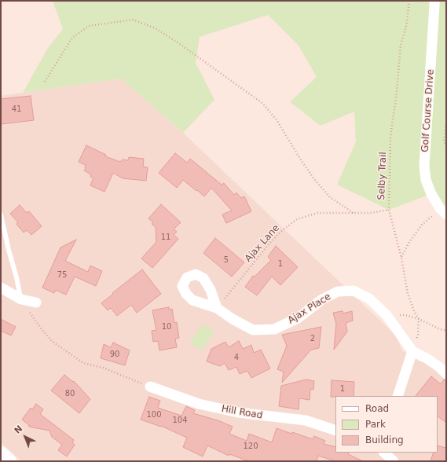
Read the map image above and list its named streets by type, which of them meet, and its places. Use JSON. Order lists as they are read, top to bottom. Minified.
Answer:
{"streets":{"street":["Golf Course Drive","Ajax Place","Hill Road"],"path":["Selby Trail","Ajax Lane"]},"crossings":[["Selby Trail","Ajax Lane"],["Ajax Lane","Ajax Place"]],"house_numbers":["41","11","5","1","75","10","2","90","4","1","80","100","104","120"],"legend":["Road","Park","Building"],"north":"top left"}
